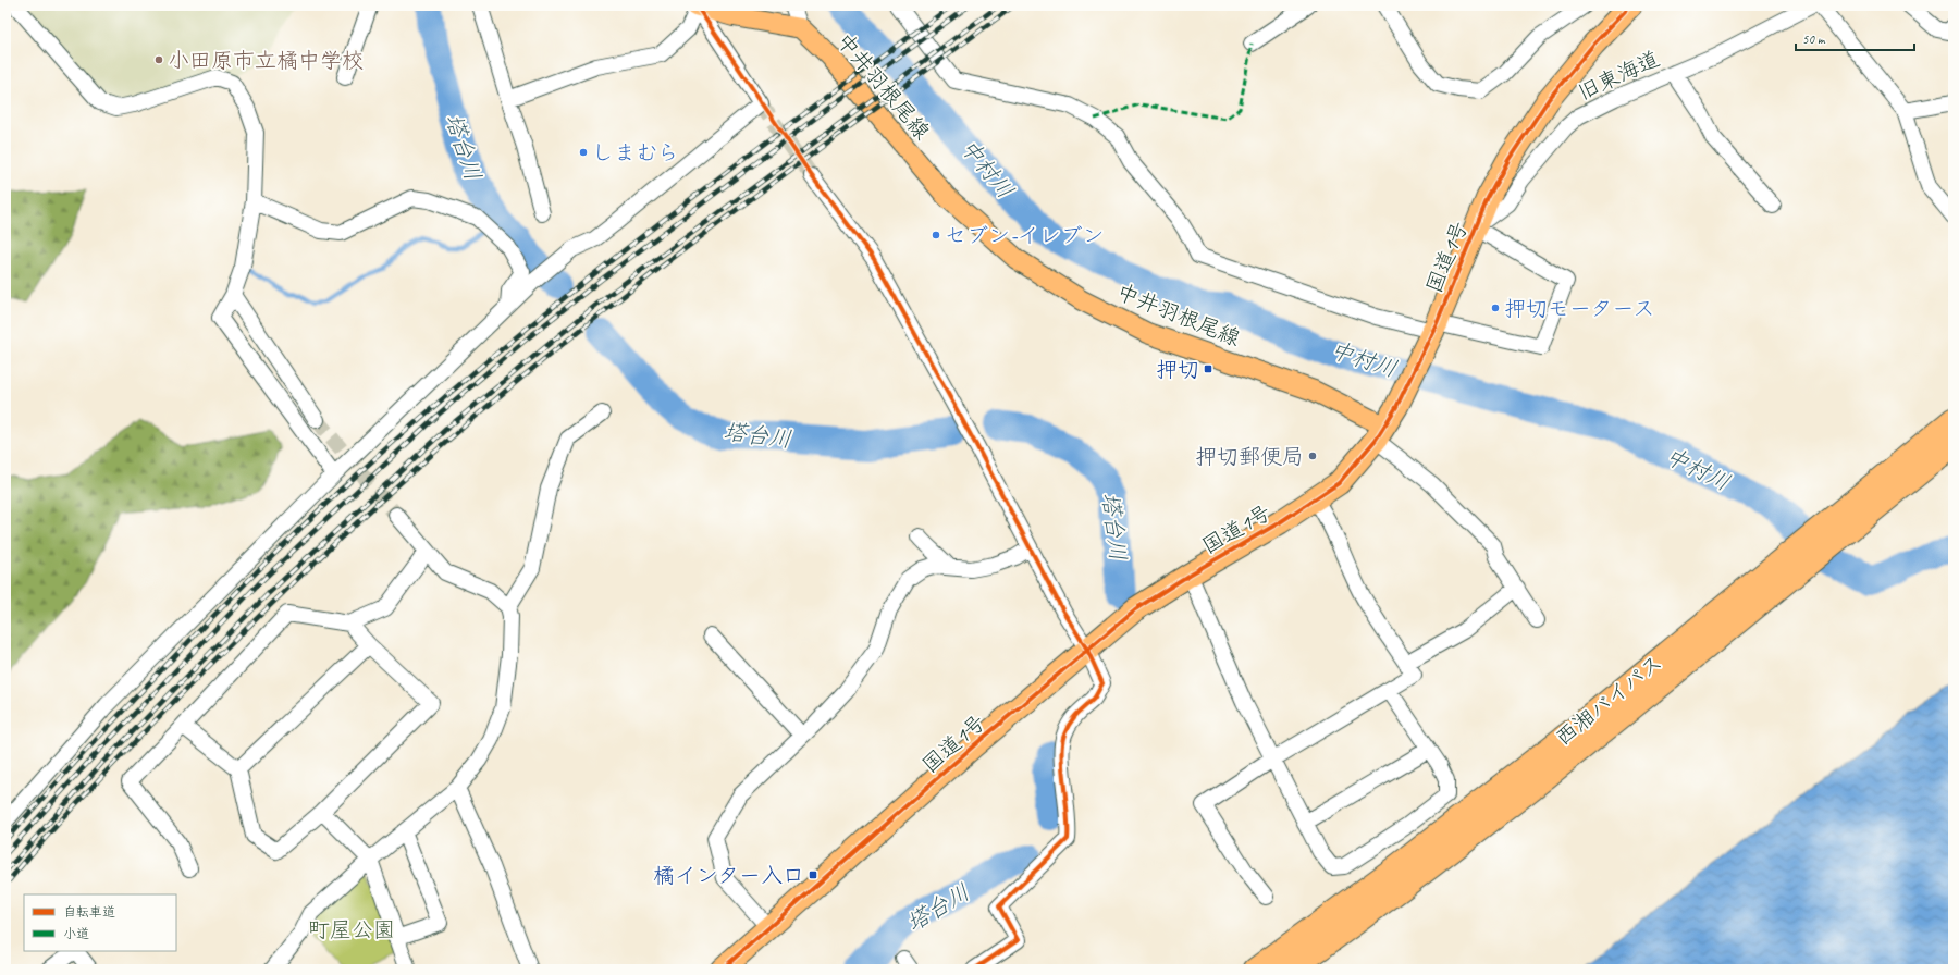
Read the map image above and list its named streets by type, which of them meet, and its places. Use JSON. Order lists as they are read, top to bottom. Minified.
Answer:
{"streets":{"highway":["国道1号","西湘バイパス"],"main road":["中井羽根尾線"],"street":["旧東海道"]},"crossings":[["旧東海道","国道1号"],["中井羽根尾線","国道1号"]],"water":["塔台川","中村川"],"parks":["町屋公園"],"places":{"other":["小田原市立橘中学校","しまむら","セブン-イレブン","押切モータース","押切郵便局"],"transit":["押切","橘インター入口"]},"legend":["自転車道","小道"],"scale_bar":"50 m"}
